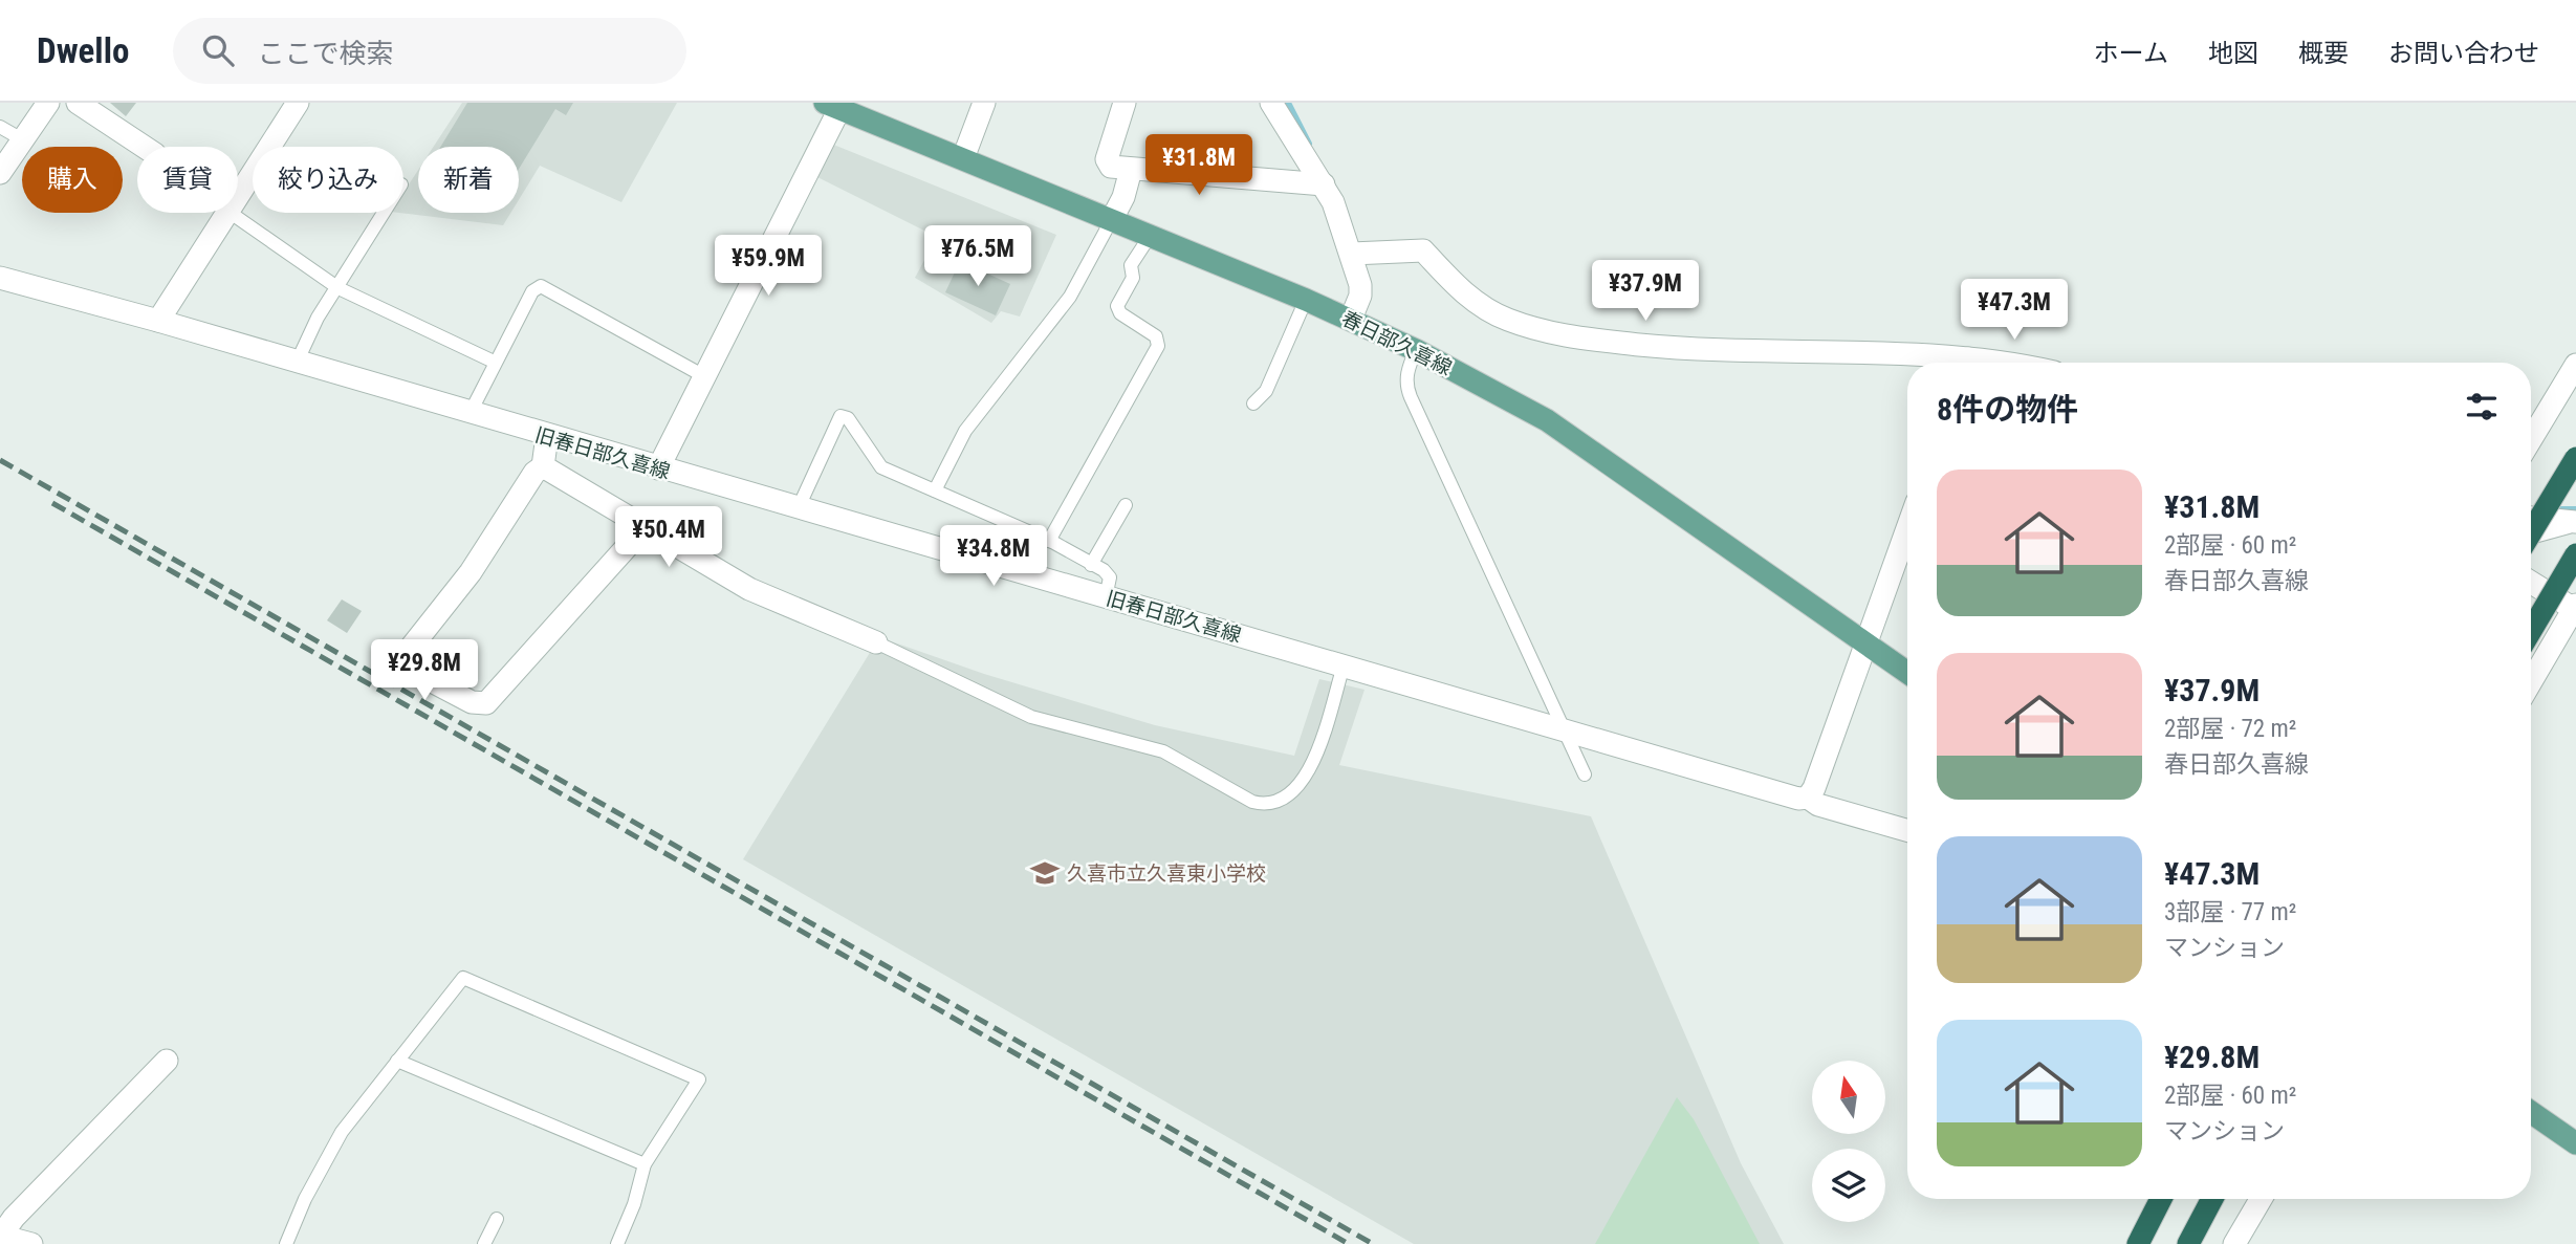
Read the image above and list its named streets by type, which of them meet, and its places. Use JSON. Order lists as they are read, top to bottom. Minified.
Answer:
{"streets":{"main road":["春日部久喜線"],"street":["旧春日部久喜線"]},"places":{"school or university":["久喜市立久喜東小学校"]},"north":"top","page":{"header":"Dwello","search":"ここで検索","nav":["ホーム","地図","概要","お問い合わせ"],"price":["¥31.8M","¥76.5M","¥59.9M","¥37.9M","¥47.3M","¥50.4M","¥34.8M","¥29.8M"],"chip":["購入","賃貸","絞り込み","新着"],"heading":"8件の物件","list":[{"name":"¥31.8M","note":"2部屋 · 60 m² · 春日部久喜線"},{"name":"¥37.9M","note":"2部屋 · 72 m² · 春日部久喜線"},{"name":"¥47.3M","note":"3部屋 · 77 m² · マンション"},{"name":"¥29.8M","note":"2部屋 · 60 m² · マンション"}]}}
